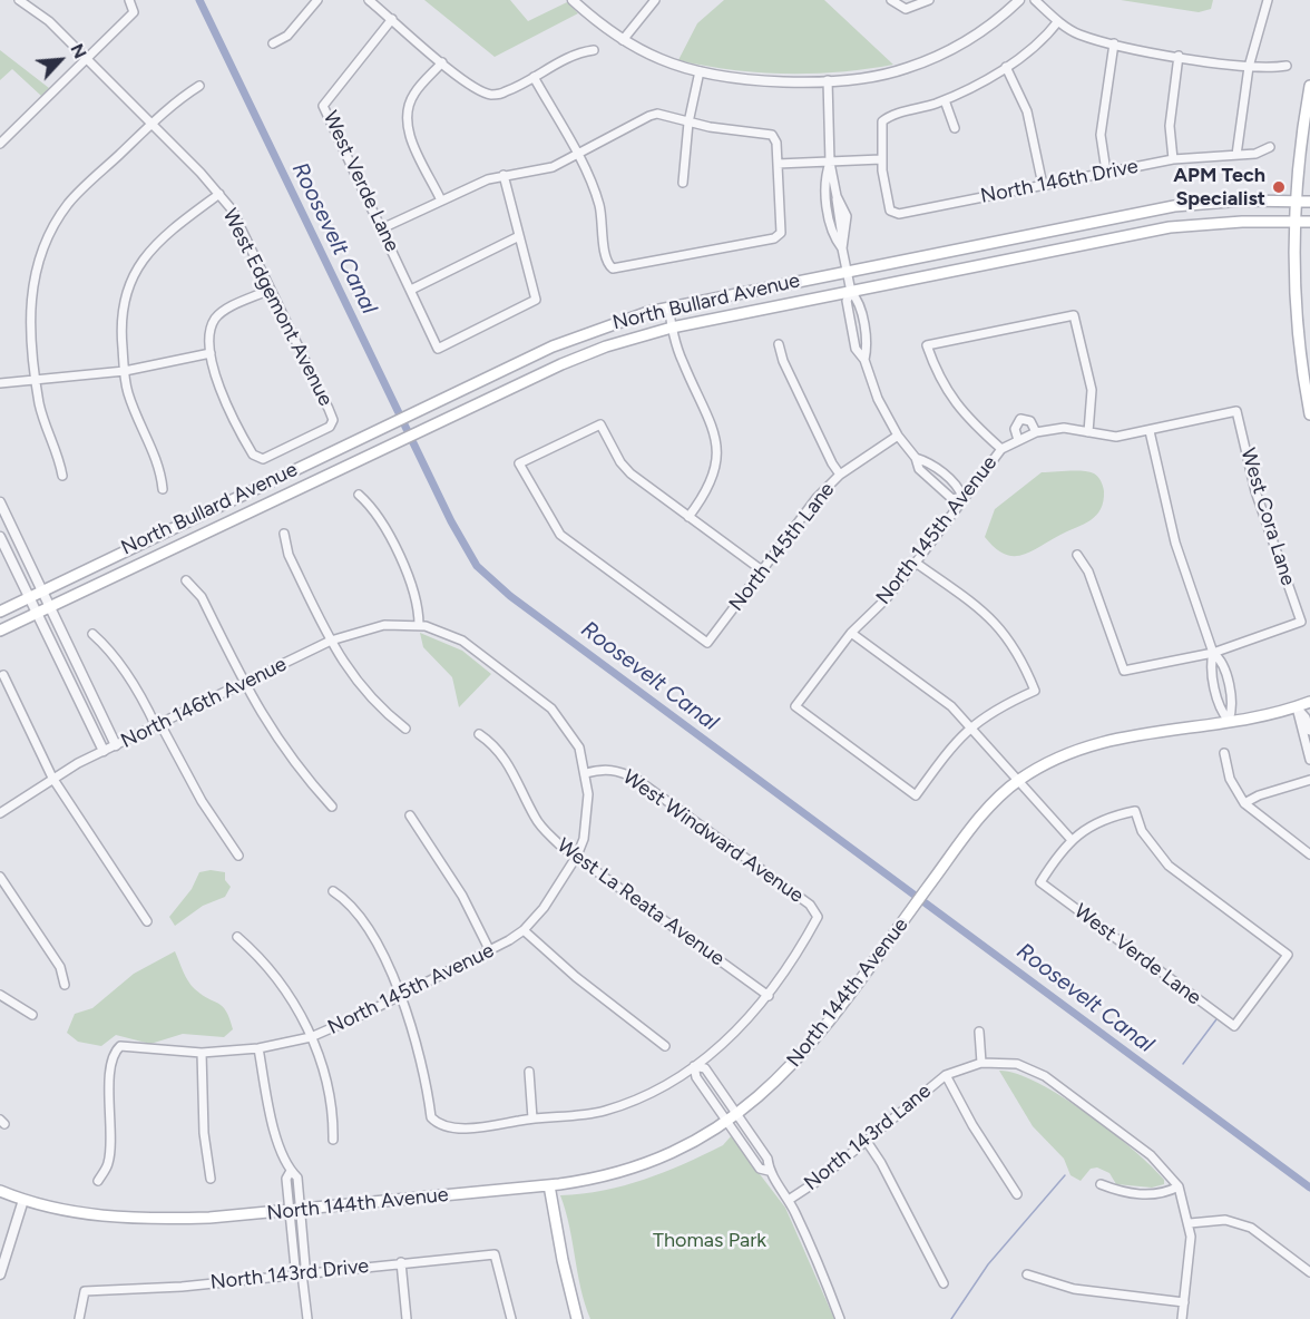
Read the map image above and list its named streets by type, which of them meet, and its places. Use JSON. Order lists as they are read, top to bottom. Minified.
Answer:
{"streets":{"main road":["North Bullard Avenue","North 144th Avenue"],"street":["West Verde Lane","North 146th Drive","West Edgemont Avenue","West Cora Lane","North 145th Avenue","North 145th Lane","North 146th Avenue","West Windward Avenue","West La Reata Avenue","North 143rd Lane","North 143rd Drive"]},"crossings":[["West Cora Lane","North 145th Avenue"],["North 145th Avenue","West Windward Avenue"],["North 145th Avenue","West La Reata Avenue"],["West Windward Avenue","West La Reata Avenue"]],"water":["Roosevelt Canal"],"parks":["Thomas Park"],"places":["APM Tech Specialist"],"north":"top right"}
